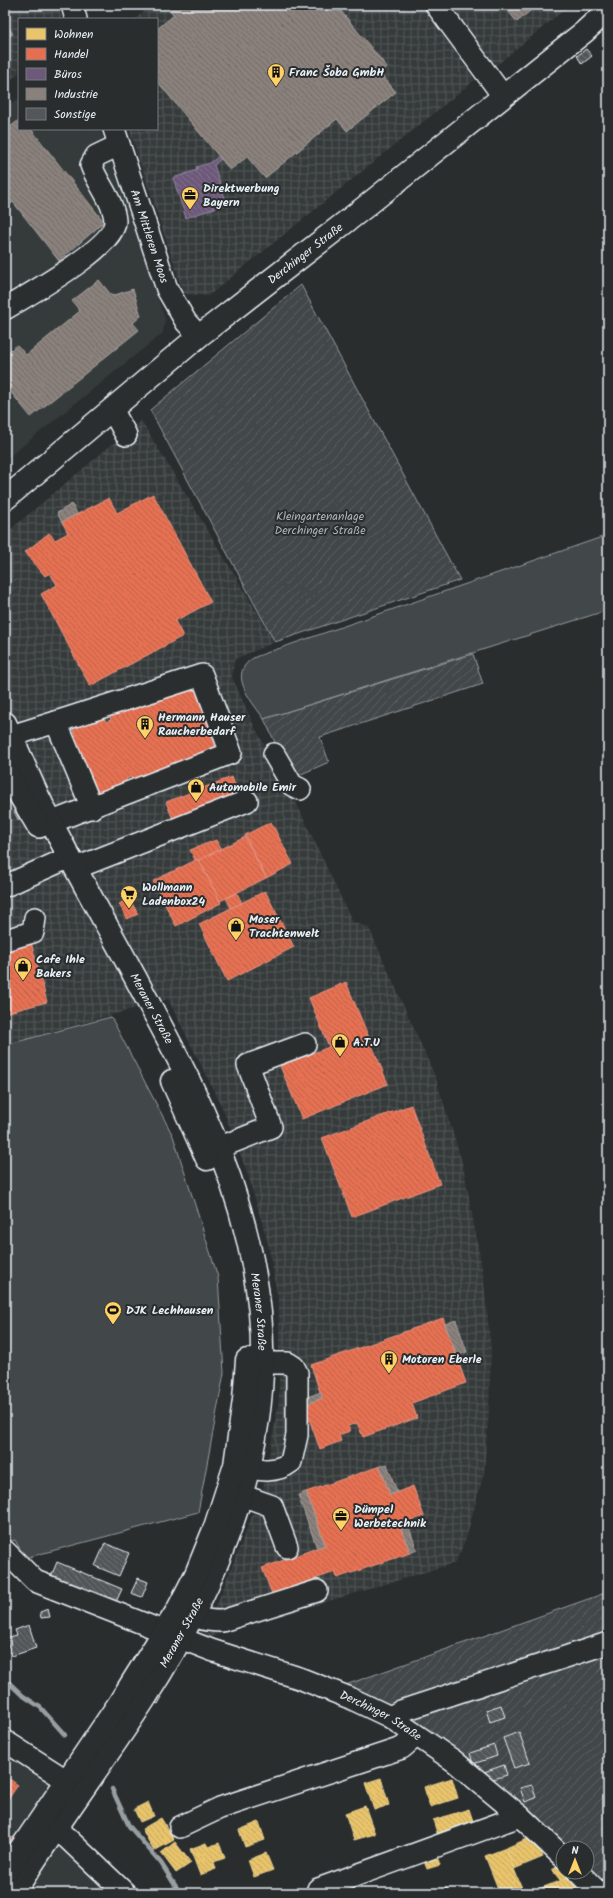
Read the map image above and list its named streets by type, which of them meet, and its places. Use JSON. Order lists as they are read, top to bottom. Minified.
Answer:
{"streets":{"main road":["Derchinger Straße","Meraner Straße"],"street":["Am Mittleren Moos"]},"crossings":[["Am Mittleren Moos","Derchinger Straße"],["Derchinger Straße","Meraner Straße"]],"parks":["Kleingartenanlage Derchinger Straße"],"places":{"building":["Franc Šoba GmbH","Hermann Hauser Raucherbedarf","Motoren Eberle"],"office":["Direktwerbung Bayern","Dümpel Werbetechnik"],"shop":["Automobile Emir","Moser Trachtenwelt","Cafe Ihle Bakers","A.T.U"],"supermarket":["Wollmann Ladenbox24"],"sports":["DJK Lechhausen"]},"legend":["Wohnen","Handel","Büros","Industrie","Sonstige"],"north":"top"}
